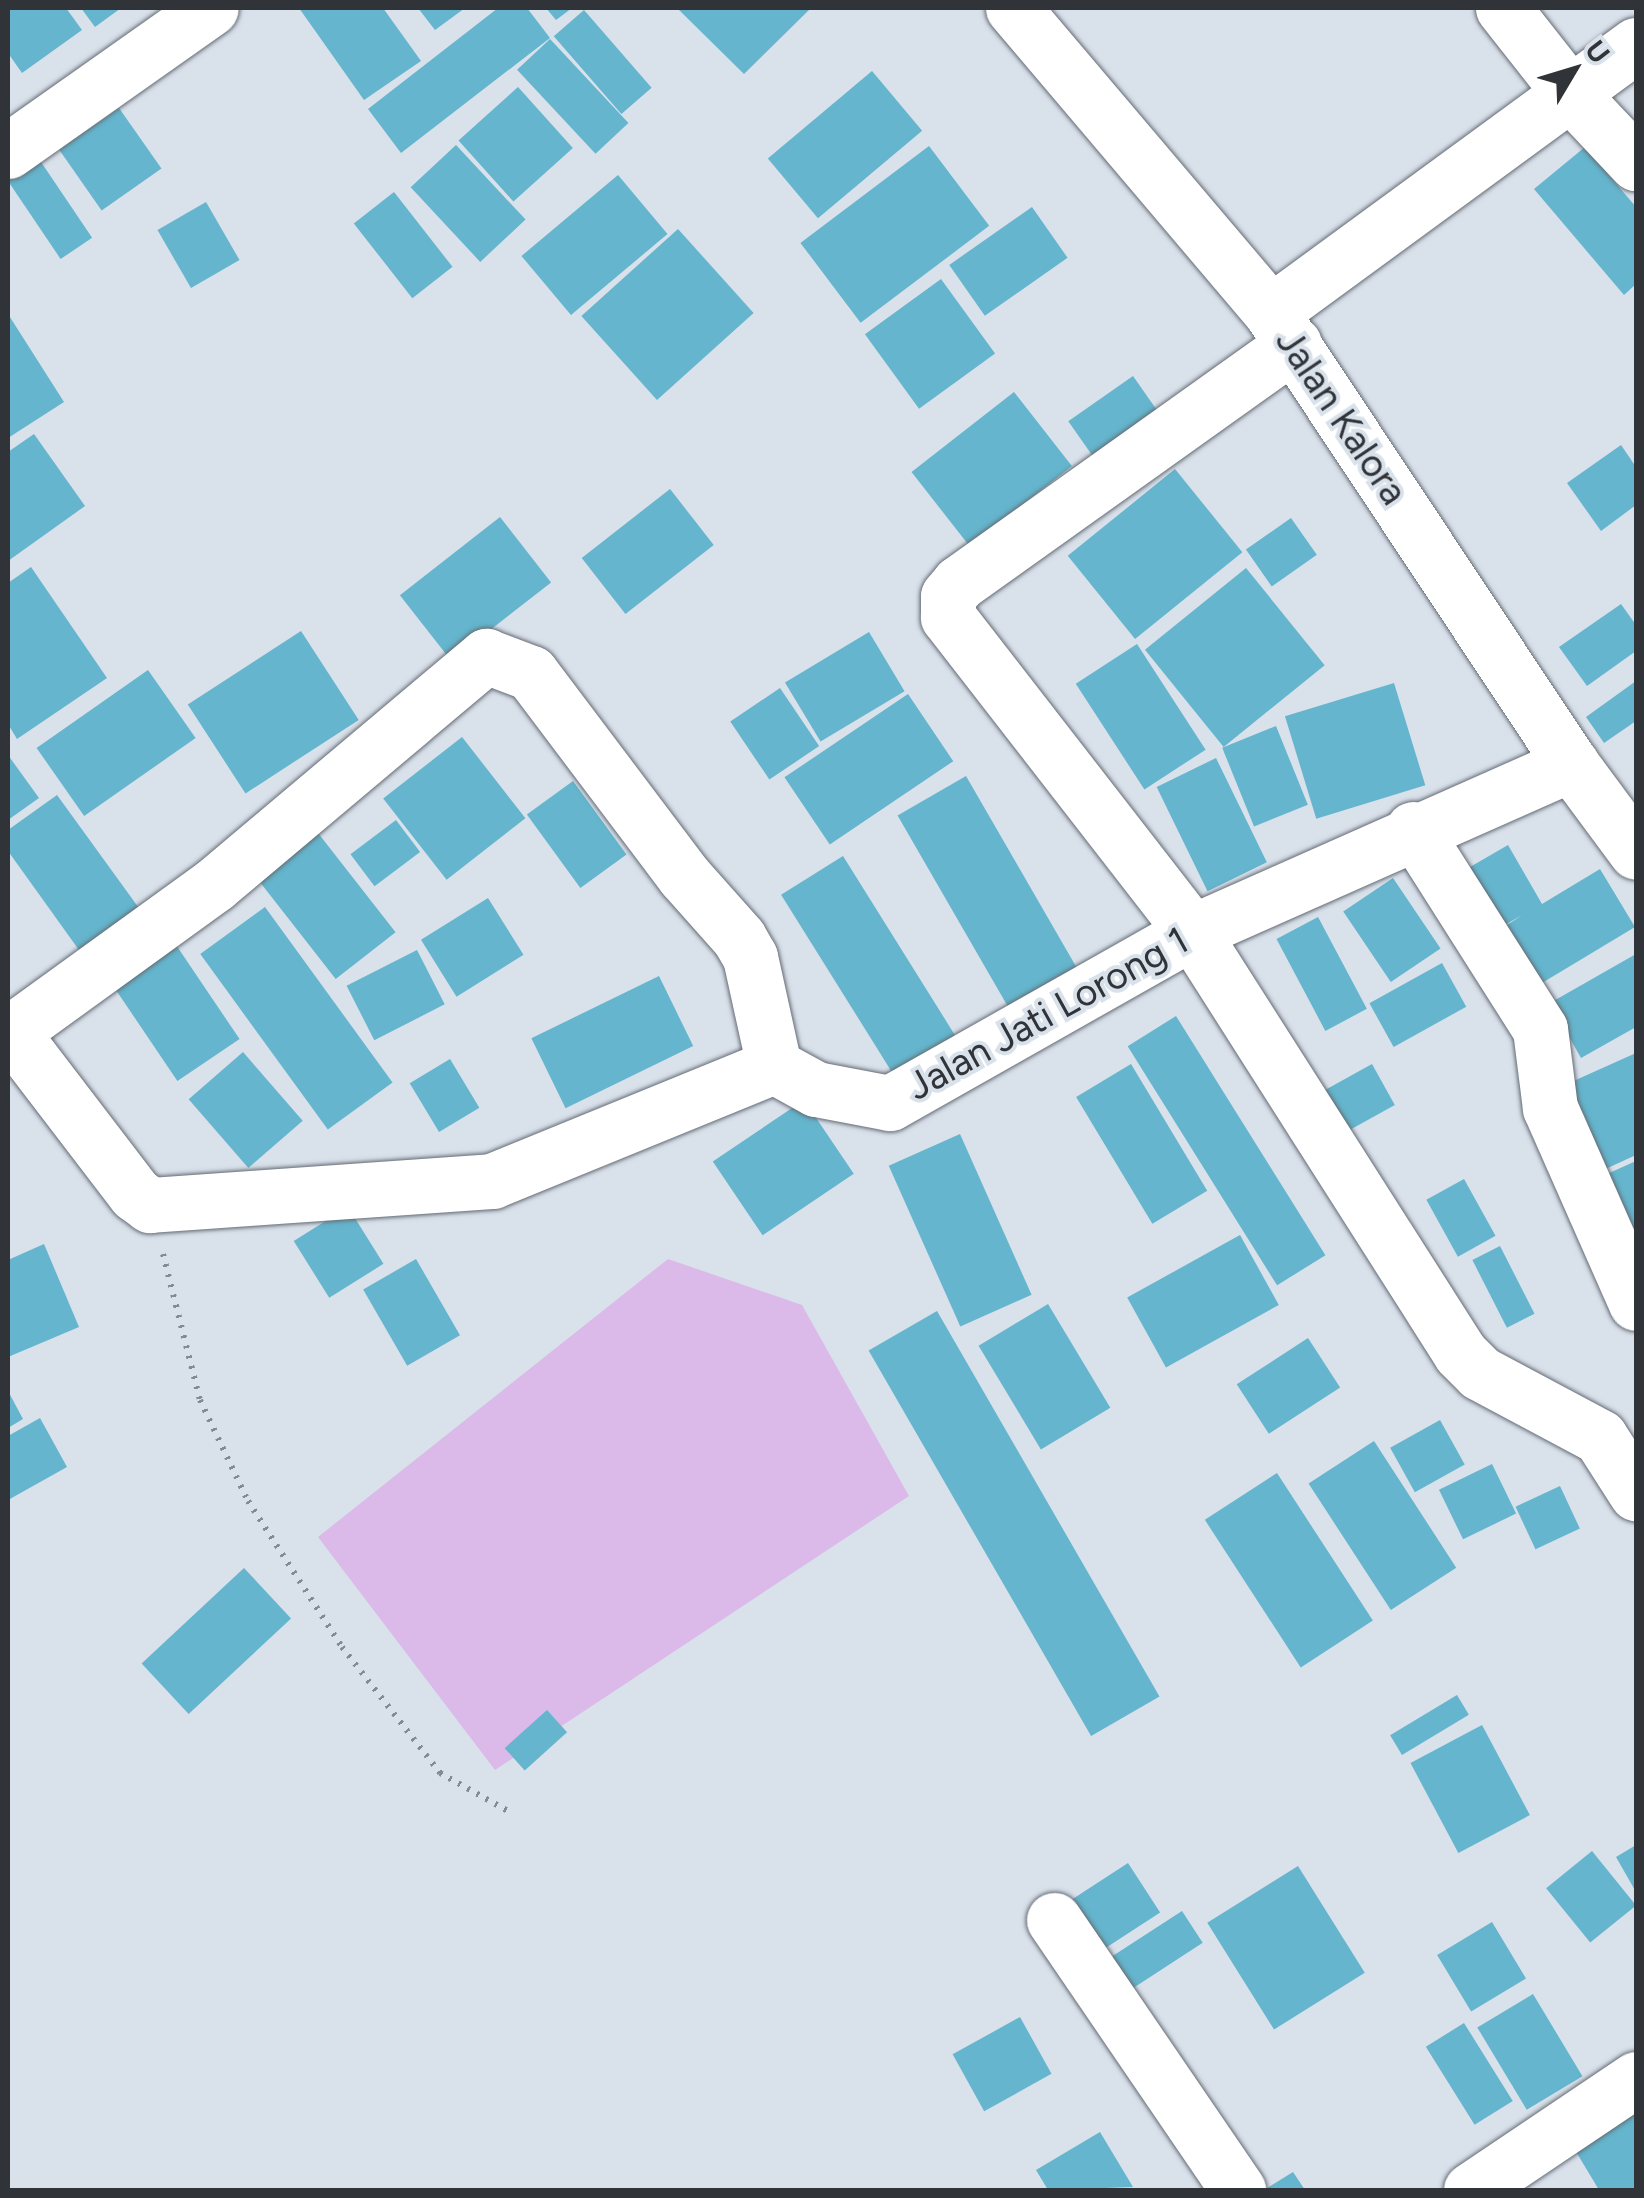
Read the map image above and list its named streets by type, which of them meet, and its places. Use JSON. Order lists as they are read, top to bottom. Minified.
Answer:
{"streets":{"street":["Jalan Kalora","Jalan Jati Lorong 1"]},"crossings":[["Jalan Kalora","Jalan Jati Lorong 1"]],"north":"top right"}
